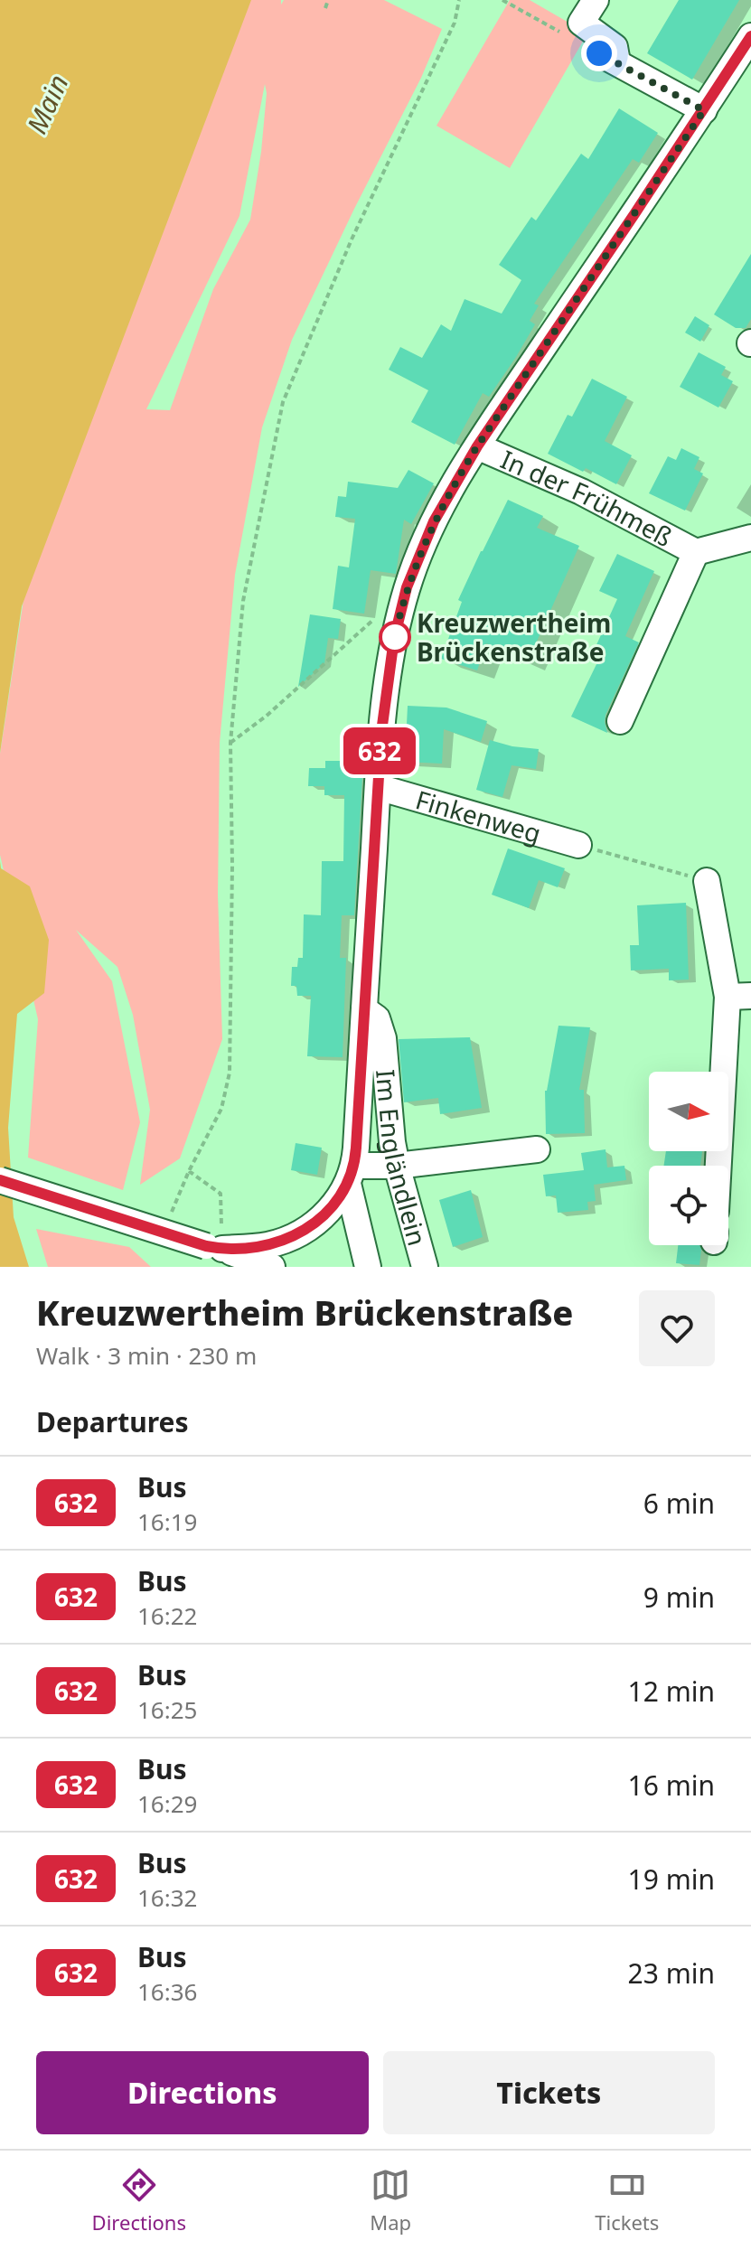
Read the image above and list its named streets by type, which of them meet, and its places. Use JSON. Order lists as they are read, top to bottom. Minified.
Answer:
{"streets":{"street":["In der Frühmeß","Finkenweg","Im Engländlein"]},"water":["Main"],"places":["Kreuzwertheim Brückenstraße"],"lines":["bus line 632"],"north":"right","page":{"on_map":"632","heading":[["Kreuzwertheim Brückenstraße","Walk · 3 min · 230 m"],"Departures"],"list":[{"mark":"632","name":"Bus","note":"16:19","value":"6 min"},{"mark":"632","name":"Bus","note":"16:22","value":"9 min"},{"mark":"632","name":"Bus","note":"16:25","value":"12 min"},{"mark":"632","name":"Bus","note":"16:29","value":"16 min"},{"mark":"632","name":"Bus","note":"16:32","value":"19 min"},{"mark":"632","name":"Bus","note":"16:36","value":"23 min"}],"buttons":["Directions","Tickets"],"tabs":["Directions","Map","Tickets"]}}
